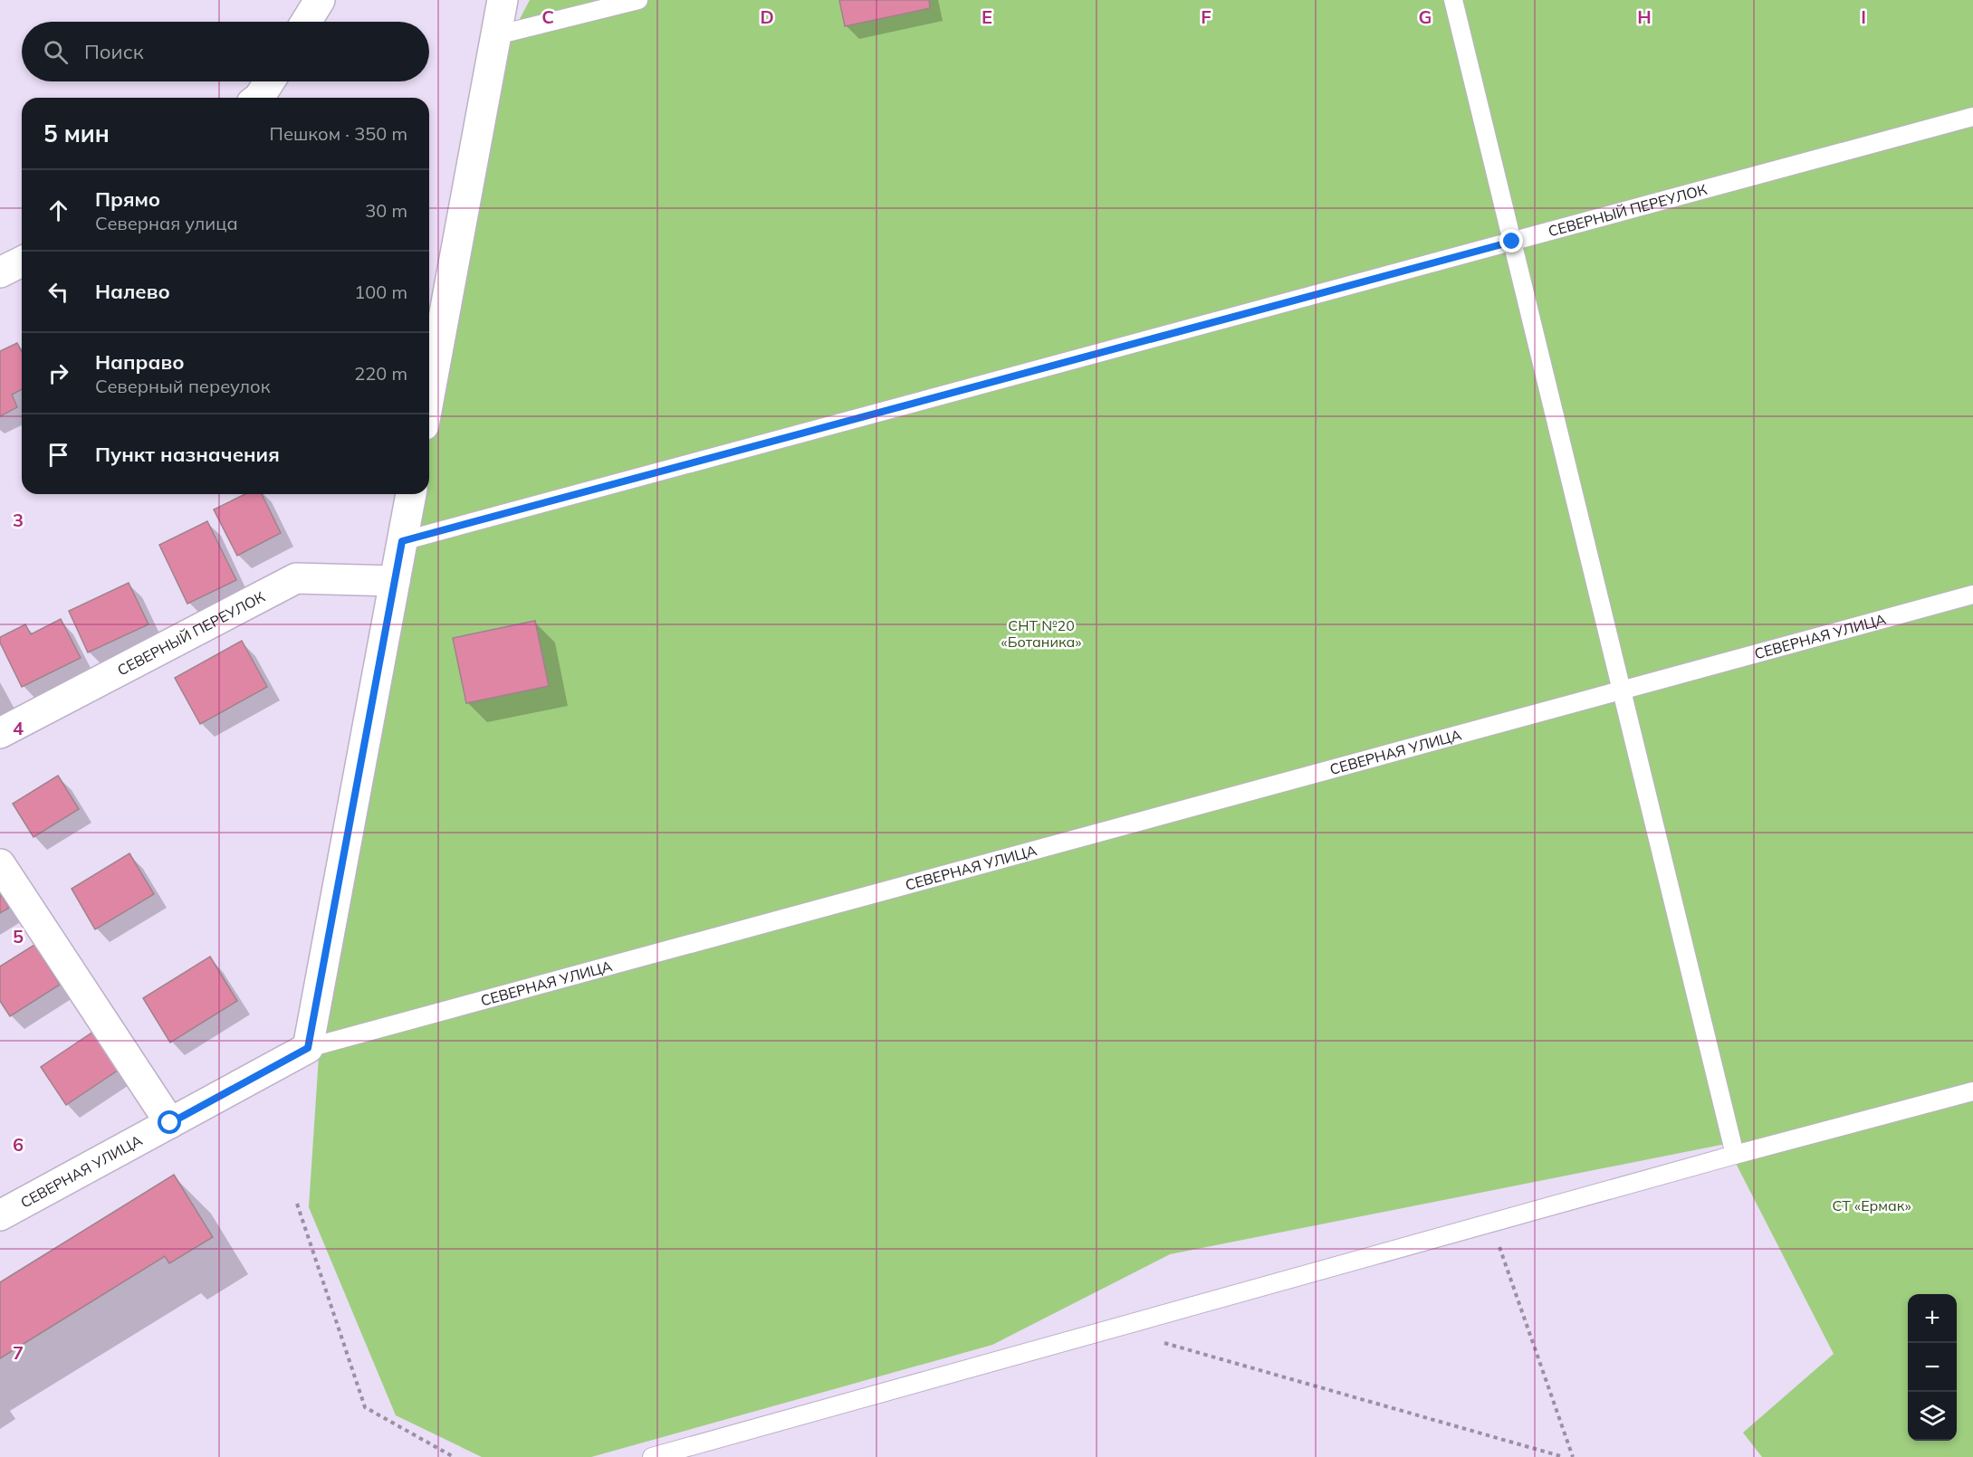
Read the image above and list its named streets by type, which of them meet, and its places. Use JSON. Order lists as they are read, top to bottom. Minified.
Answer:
{"streets":{"street":["СЕВЕРНЫЙ ПЕРЕУЛОК","СЕВЕРНАЯ УЛИЦА"]},"parks":["СНТ №20 «Ботаника»","СТ «Ермак»"],"page":{"search":"Поиск","heading":["5 мин","Пешком · 350 m"],"list":[["Прямо","Северная улица","30 m"],["Налево","100 m"],["Направо","Северный переулок","220 m"],"Пункт назначения"],"map_buttons":["+","−"]},"grid":{"columns":["C","D","E","F","G","H","I"],"rows":["3","4","5","6","7"]}}
